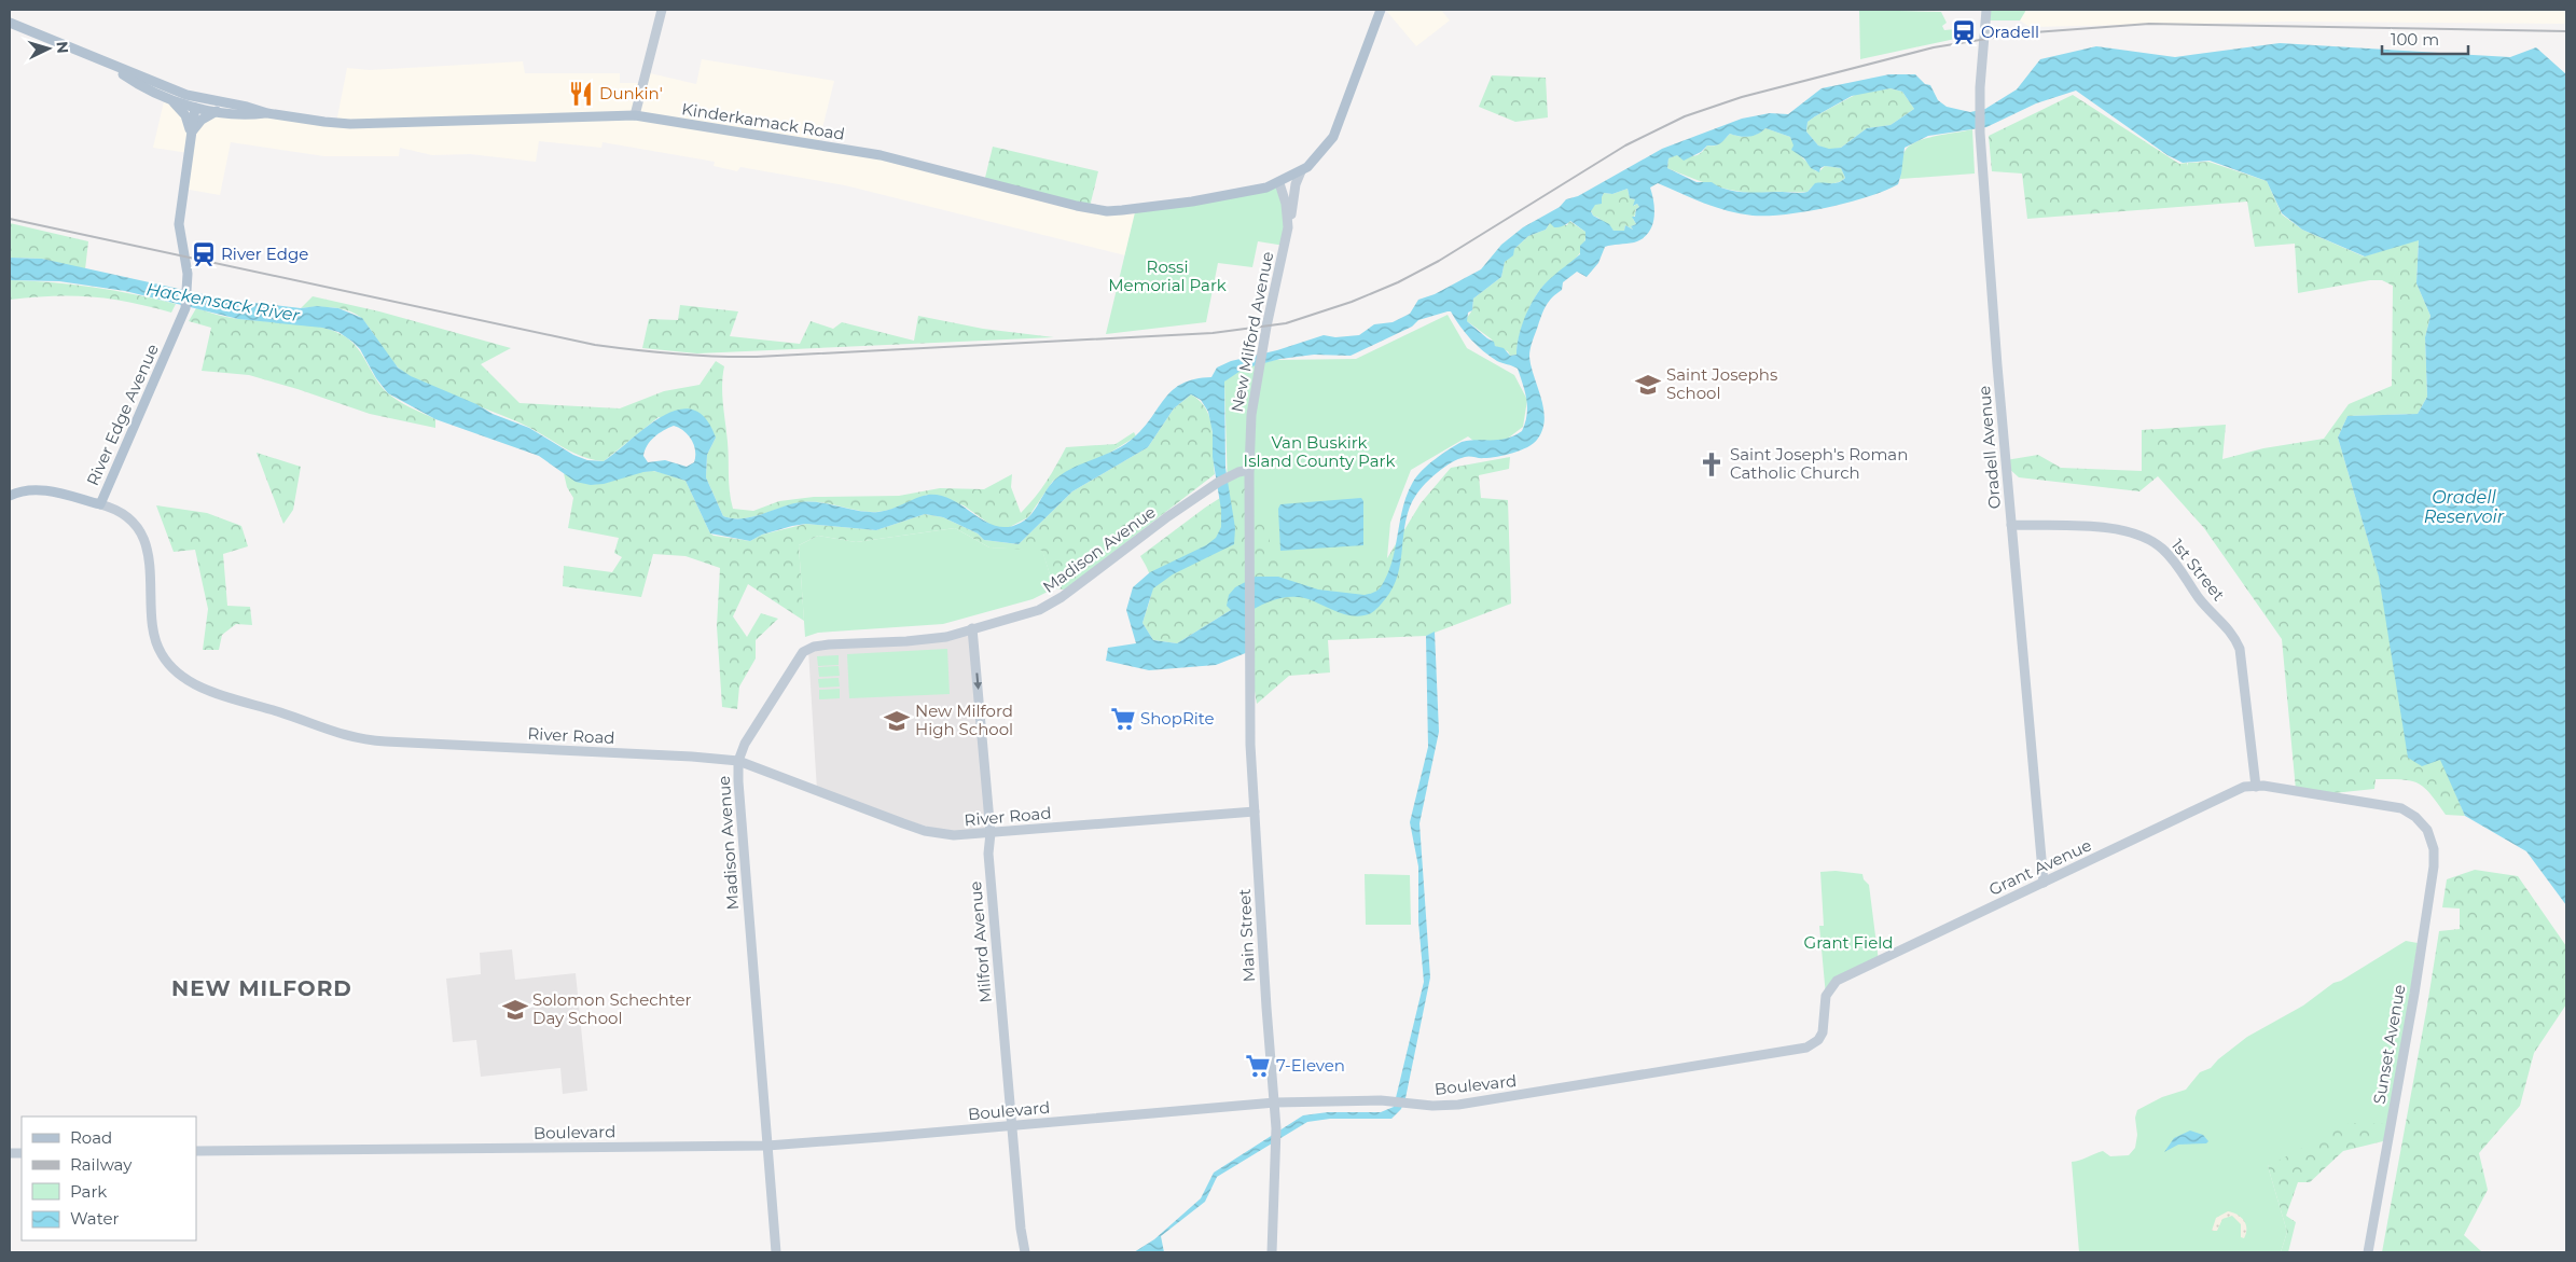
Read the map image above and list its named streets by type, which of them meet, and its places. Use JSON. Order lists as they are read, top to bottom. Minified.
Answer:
{"streets":{"main road":["Kinderkamack Road","River Edge Avenue","River Road"],"street":["New Milford Avenue","Oradell Avenue","Madison Avenue","1st Street","Grant Avenue","Main Street","Milford Avenue","Sunset Avenue","Boulevard"]},"crossings":[["Kinderkamack Road","New Milford Avenue"],["New Milford Avenue","Madison Avenue"],["New Milford Avenue","Main Street"],["River Edge Avenue","River Road"],["Oradell Avenue","1st Street"],["Oradell Avenue","Grant Avenue"],["Madison Avenue","River Road"],["Madison Avenue","Milford Avenue"],["Madison Avenue","Boulevard"],["1st Street","Grant Avenue"],["River Road","Main Street"],["River Road","Milford Avenue"],["Grant Avenue","Sunset Avenue"],["Grant Avenue","Boulevard"],["Main Street","Boulevard"],["Milford Avenue","Boulevard"]],"districts":["NEW MILFORD"],"water":["Hackensack River","Oradell Reservoir"],"parks":["Rossi Memorial Park","Van Buskirk Island County Park","Grant Field"],"places":{"station":["Oradell","River Edge"],"restaurant":["Dunkin'"],"school or university":["Saint Josephs School","New Milford High School","Solomon Schechter Day School"],"church":["Saint Joseph's Roman Catholic Church"],"supermarket":["ShopRite","7-Eleven"]},"legend":["Road","Railway","Park","Water"],"scale_bar":"100 m","north":"right"}
